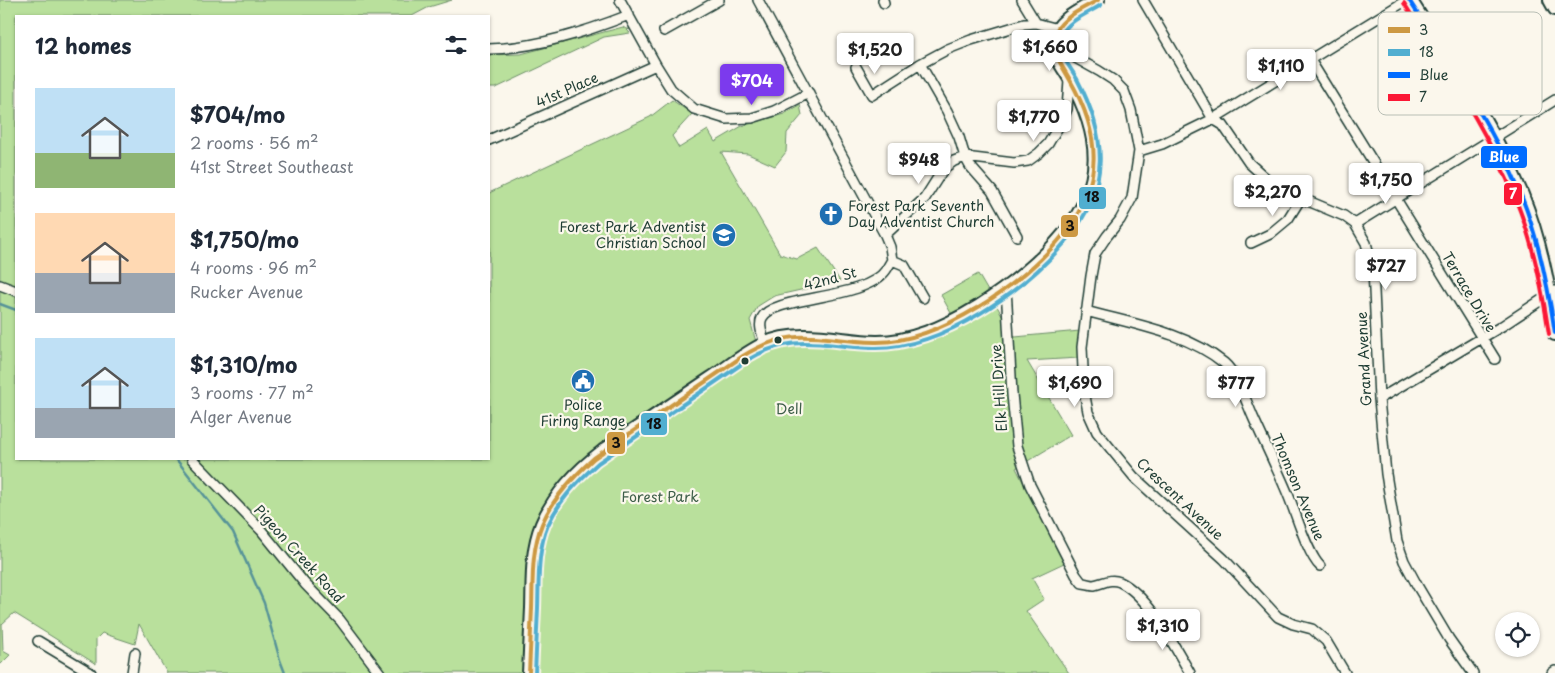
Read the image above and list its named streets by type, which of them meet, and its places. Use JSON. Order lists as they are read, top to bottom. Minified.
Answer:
{"streets":{"street":["41st Place","42nd St","Terrace Drive","Grand Avenue","Elk Hill Drive","Thomson Avenue","Crescent Avenue","Pigeon Creek Road"]},"crossings":[["Thomson Avenue","Crescent Avenue"]],"parks":["Dell","Forest Park"],"places":{"church":["Forest Park Seventh Day Adventist Church"],"school or university":["Forest Park Adventist Christian School"],"public building":["Police Firing Range"]},"lines":["transit line 3","transit line Blue","transit line 7","transit line 18"],"legend":["3","18","Blue","7"],"page":{"heading":"12 homes","price":["$1,660","$1,520","$1,110","$704","$1,770","$948","$1,750","$2,270","$727","$1,690","$777","$1,310"],"list":[{"name":"$704/mo","note":"2 rooms · 56 m² · 41st Street Southeast"},{"name":"$1,750/mo","note":"4 rooms · 96 m² · Rucker Avenue"},{"name":"$1,310/mo","note":"3 rooms · 77 m² · Alger Avenue"}]}}
